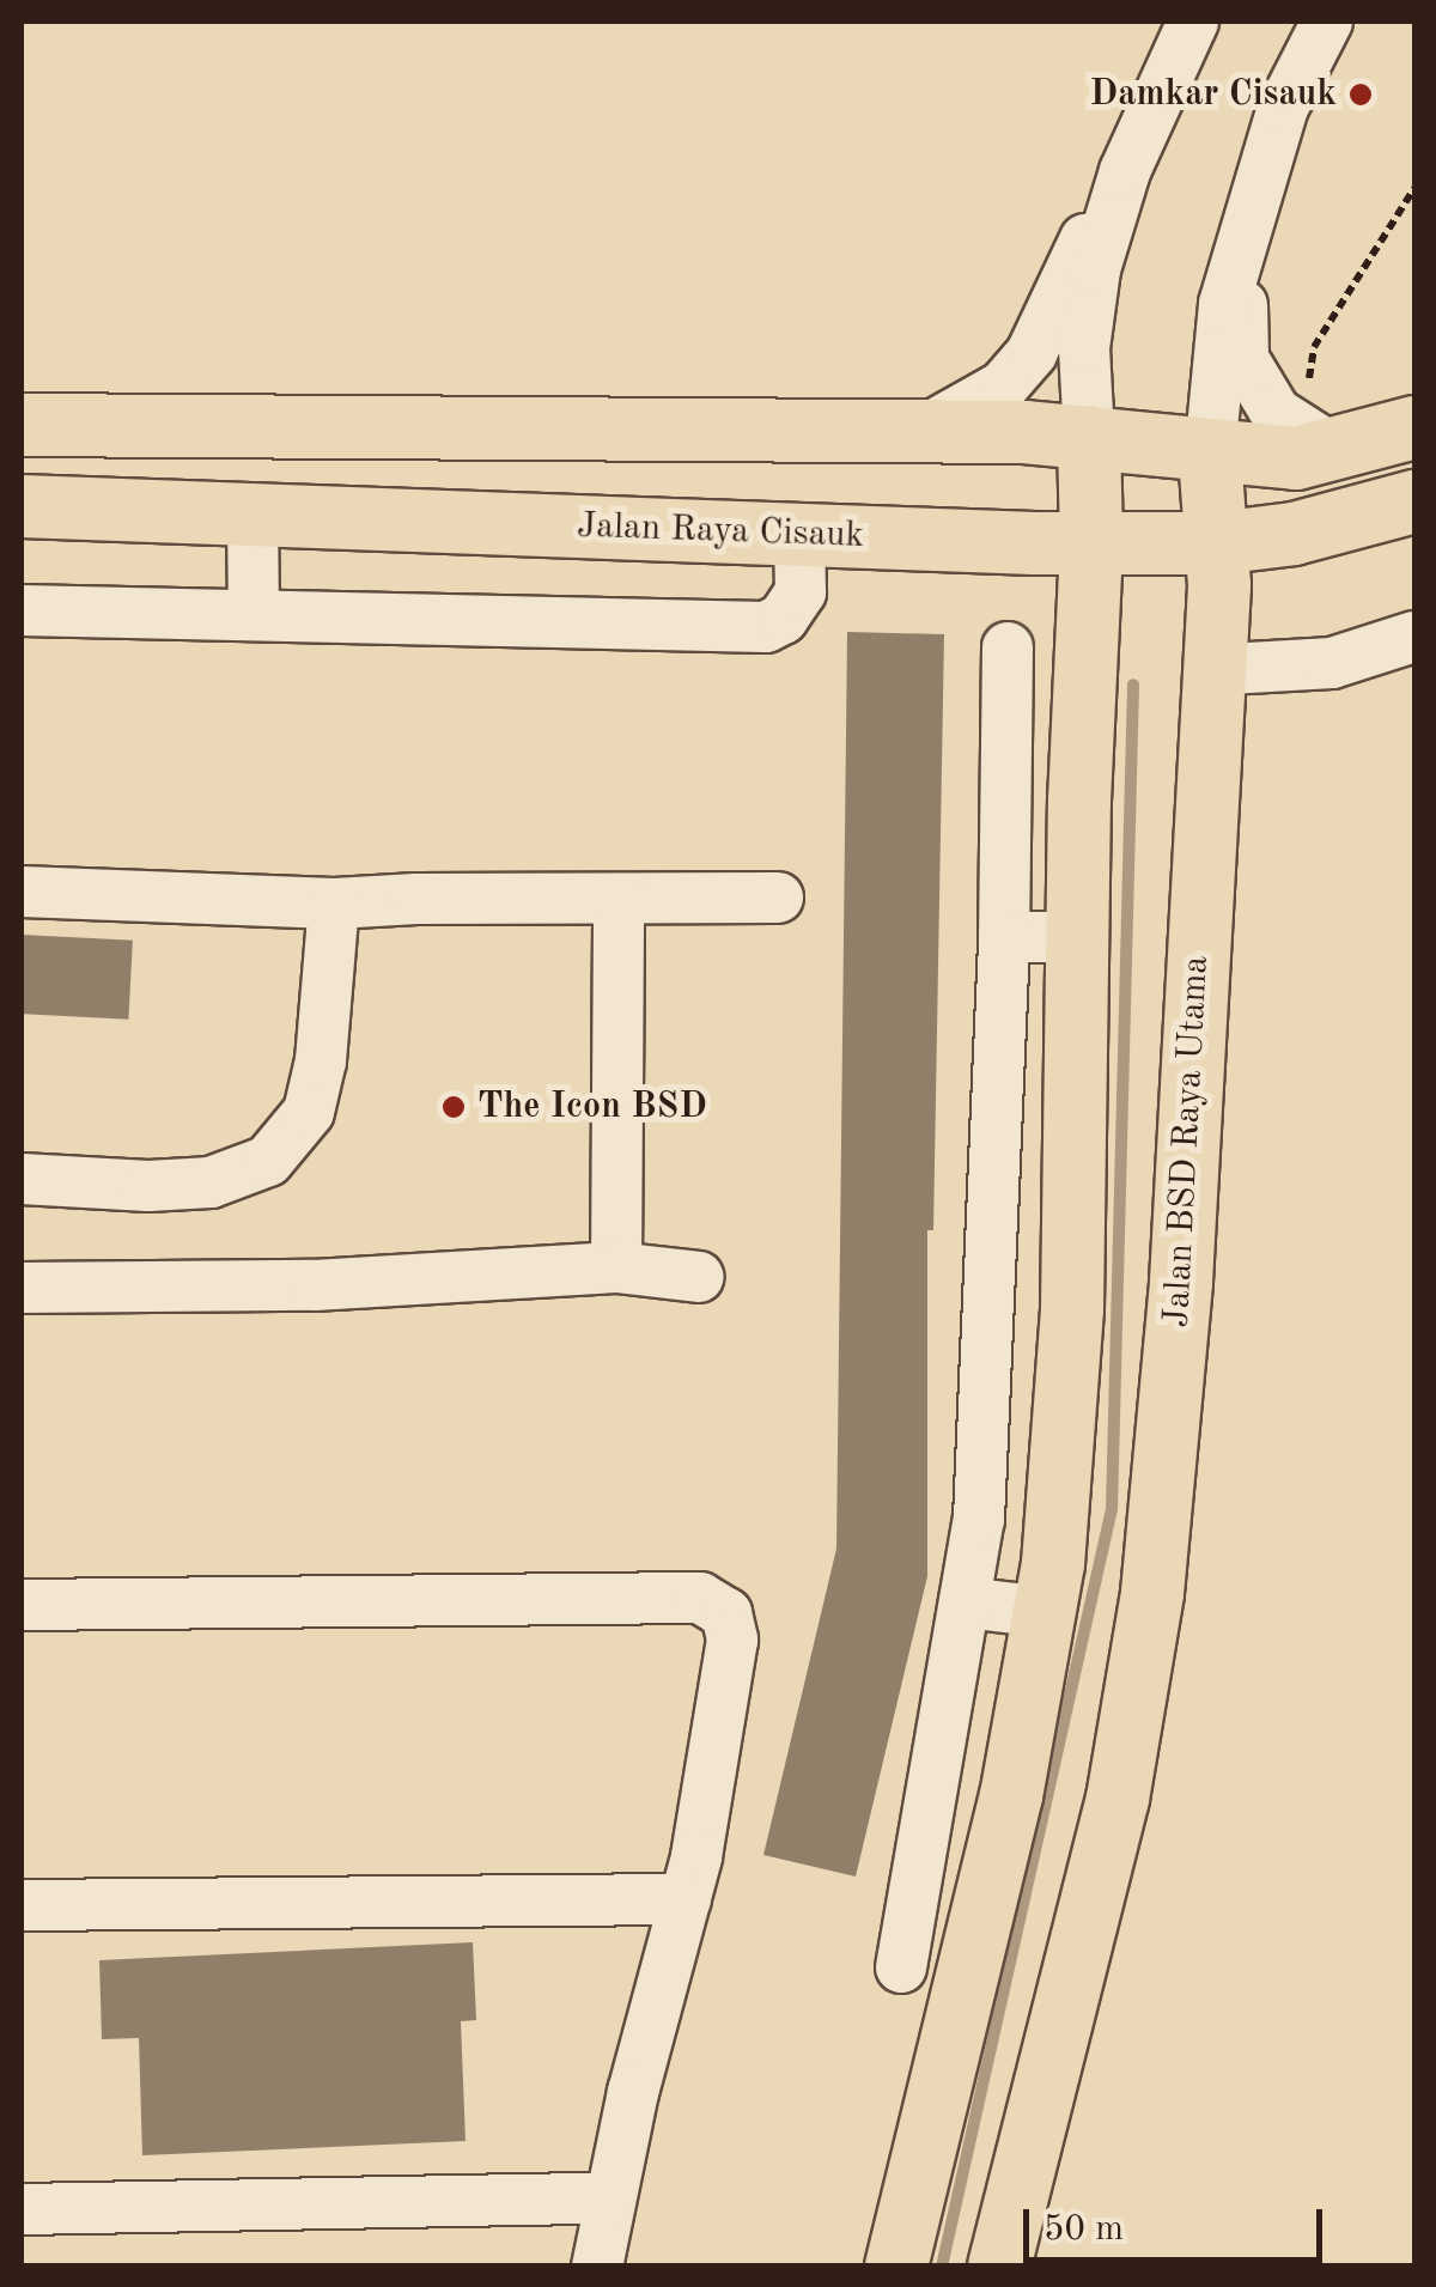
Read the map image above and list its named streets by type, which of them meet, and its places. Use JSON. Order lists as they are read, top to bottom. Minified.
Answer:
{"streets":{"main road":["Jalan Raya Cisauk","Jalan BSD Raya Utama"]},"crossings":[["Jalan Raya Cisauk","Jalan BSD Raya Utama"]],"places":["Damkar Cisauk","The Icon BSD"],"scale_bar":"50 m"}
